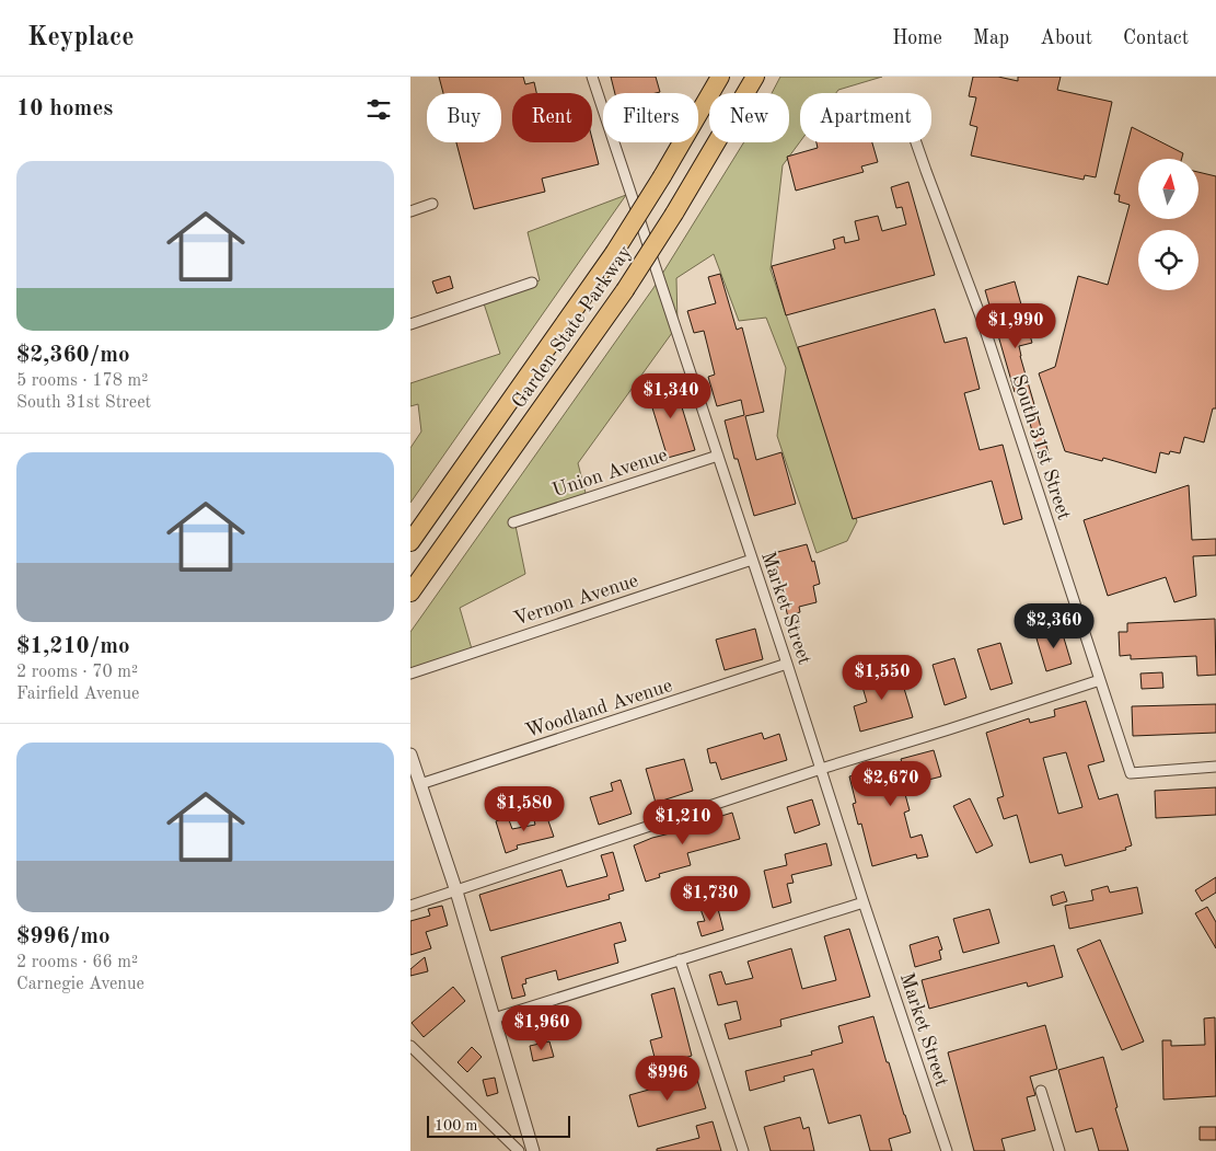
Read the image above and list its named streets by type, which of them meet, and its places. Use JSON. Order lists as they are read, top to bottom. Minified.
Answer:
{"streets":{"highway":["Garden State Parkway"],"street":["South 31st Street","Union Avenue","Vernon Avenue","Market Street","Woodland Avenue"]},"crossings":[["Union Avenue","Market Street"],["Vernon Avenue","Market Street"],["Market Street","Woodland Avenue"]],"scale_bar":"100 m","north":"top","page":{"header":"Keyplace","nav":["Home","Map","About","Contact"],"heading":"10 homes","chip":["Buy","Rent","Filters","New","Apartment"],"list":[{"name":"$2,360/mo","note":"5 rooms · 178 m² · South 31st Street"},{"name":"$1,210/mo","note":"2 rooms · 70 m² · Fairfield Avenue"},{"name":"$996/mo","note":"2 rooms · 66 m² · Carnegie Avenue"}],"price":["$1,990","$1,340","$2,360","$1,550","$2,670","$1,580","$1,210","$1,730","$1,960","$996"],"scale":"100 m"}}
